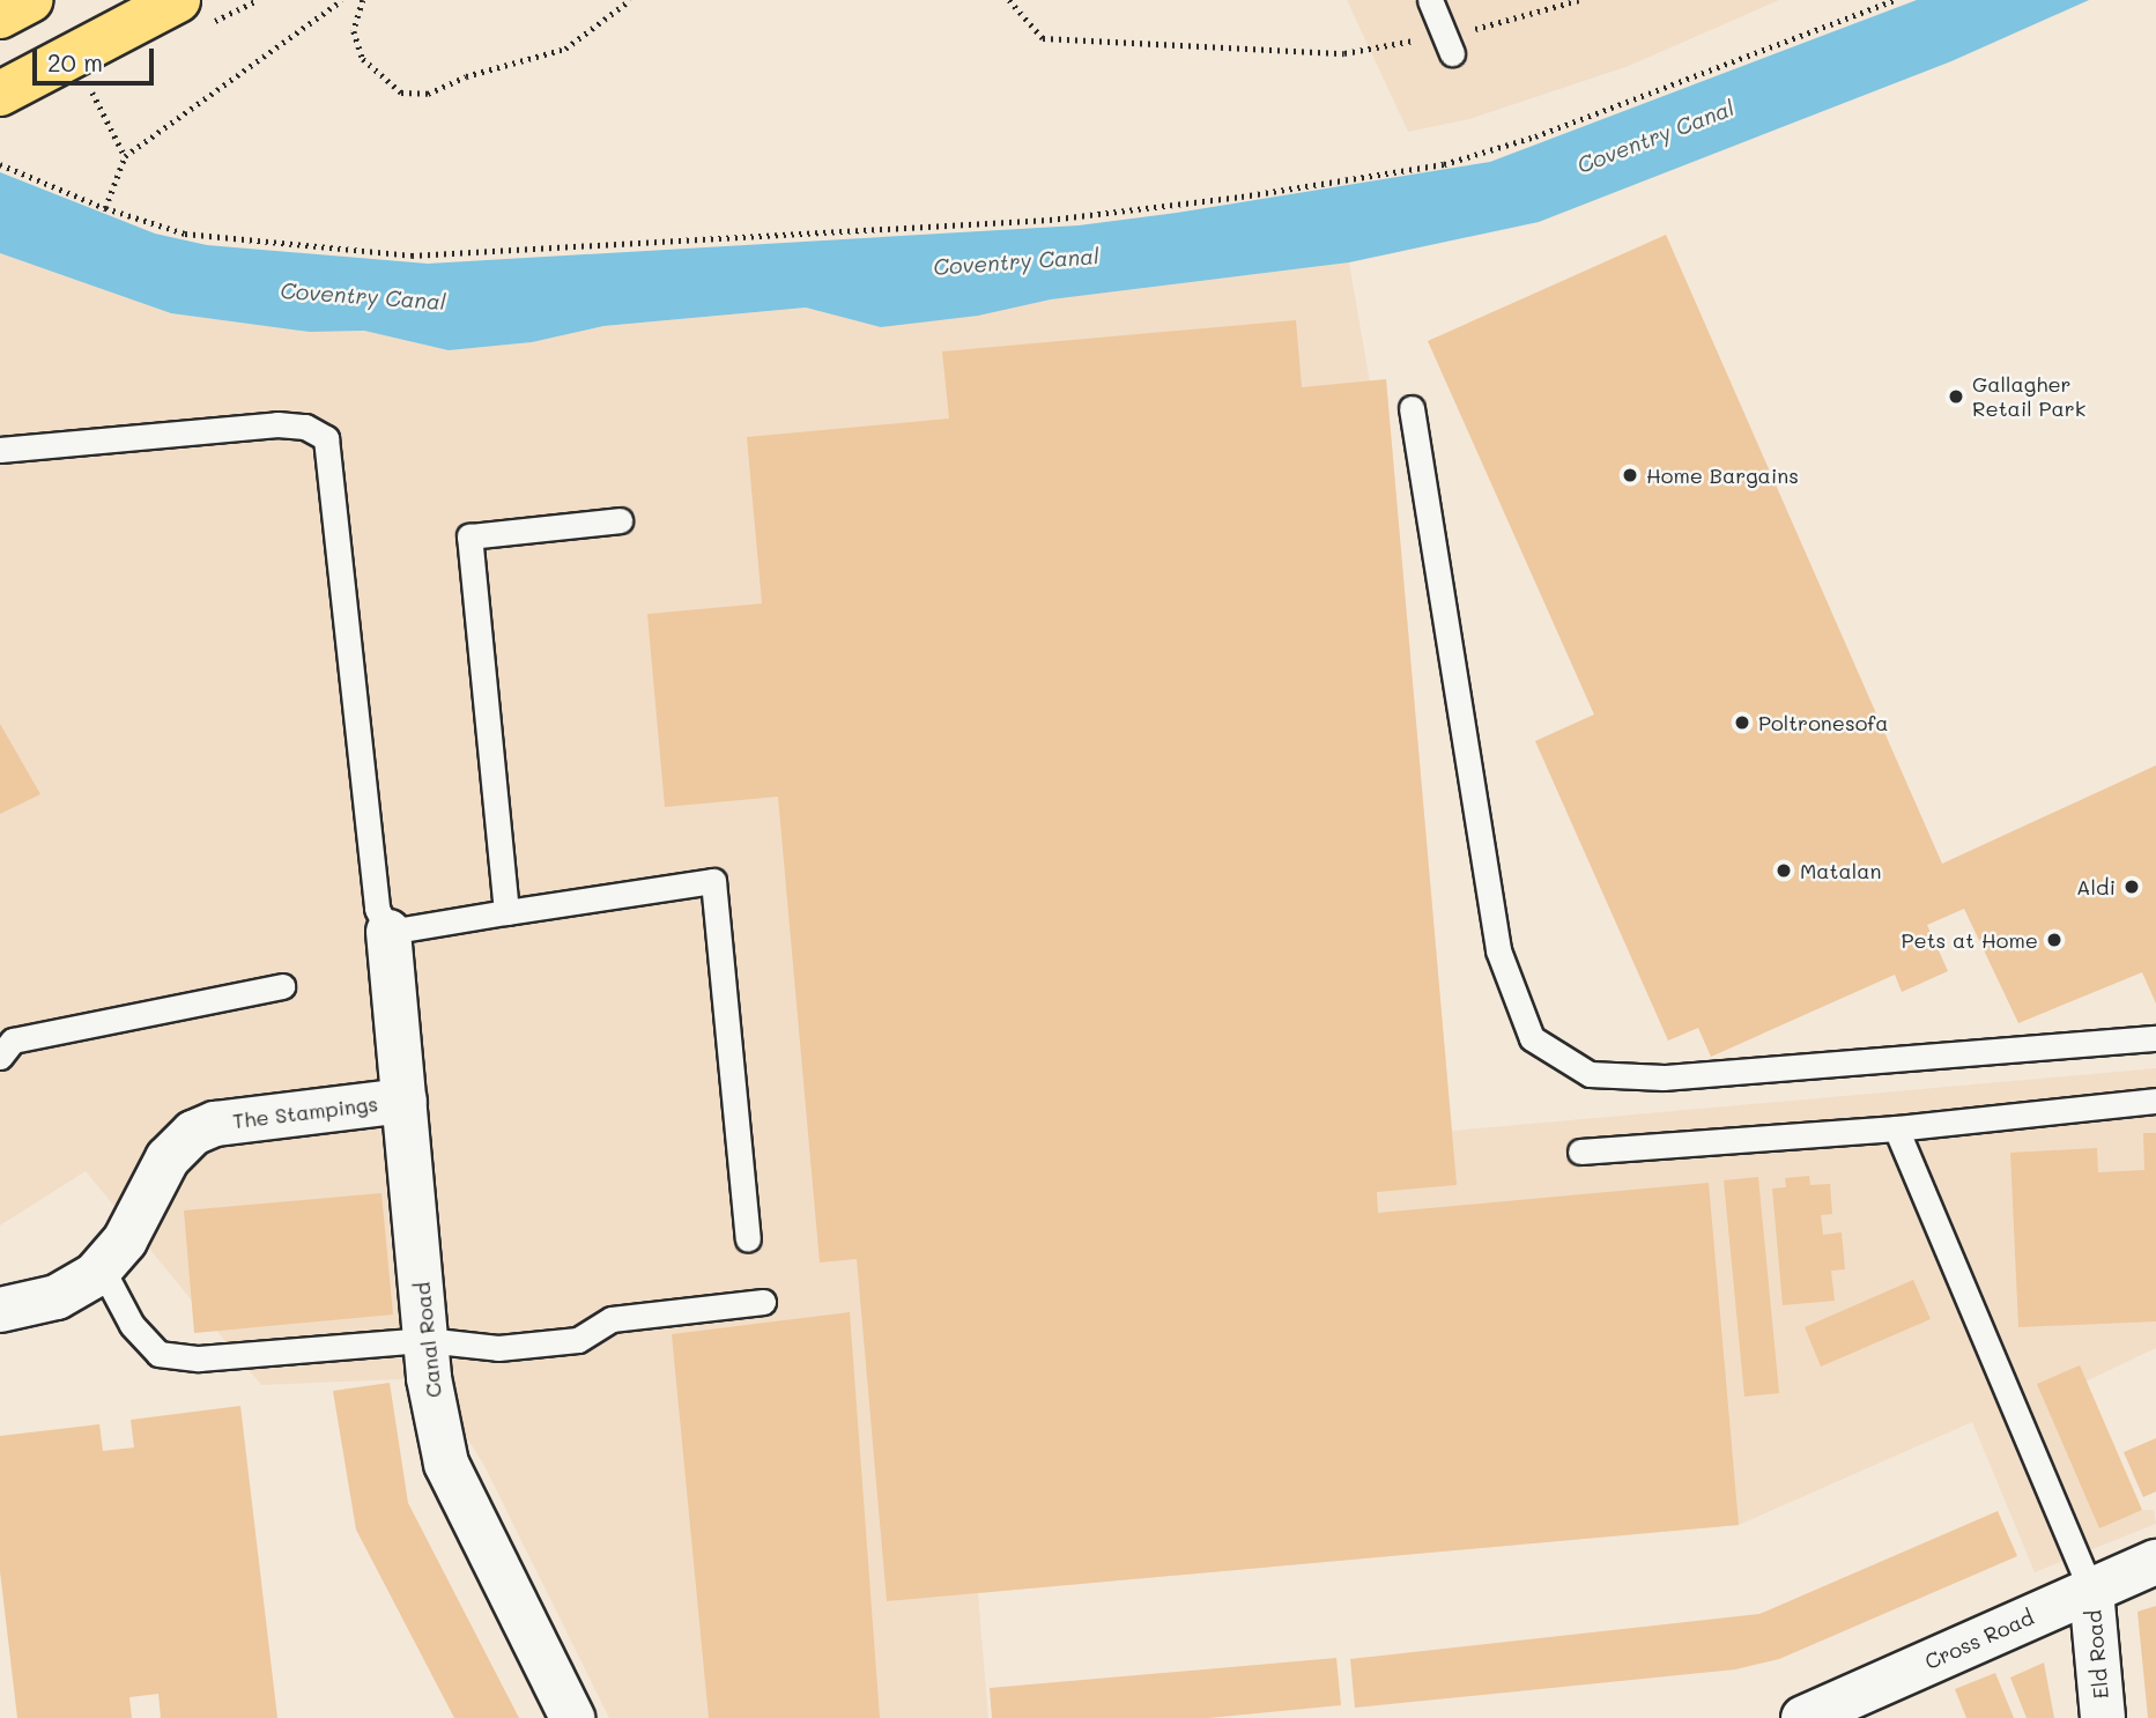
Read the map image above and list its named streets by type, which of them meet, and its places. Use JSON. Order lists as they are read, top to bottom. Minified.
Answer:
{"streets":{"street":["The Stampings","Canal Road","Cross Road","Eld Road"]},"crossings":[["The Stampings","Canal Road"],["Cross Road","Eld Road"]],"water":["Coventry Canal"],"places":["Gallagher Retail Park","Home Bargains","Poltronesofa","Matalan","Aldi","Pets at Home"],"scale_bar":"20 m"}
